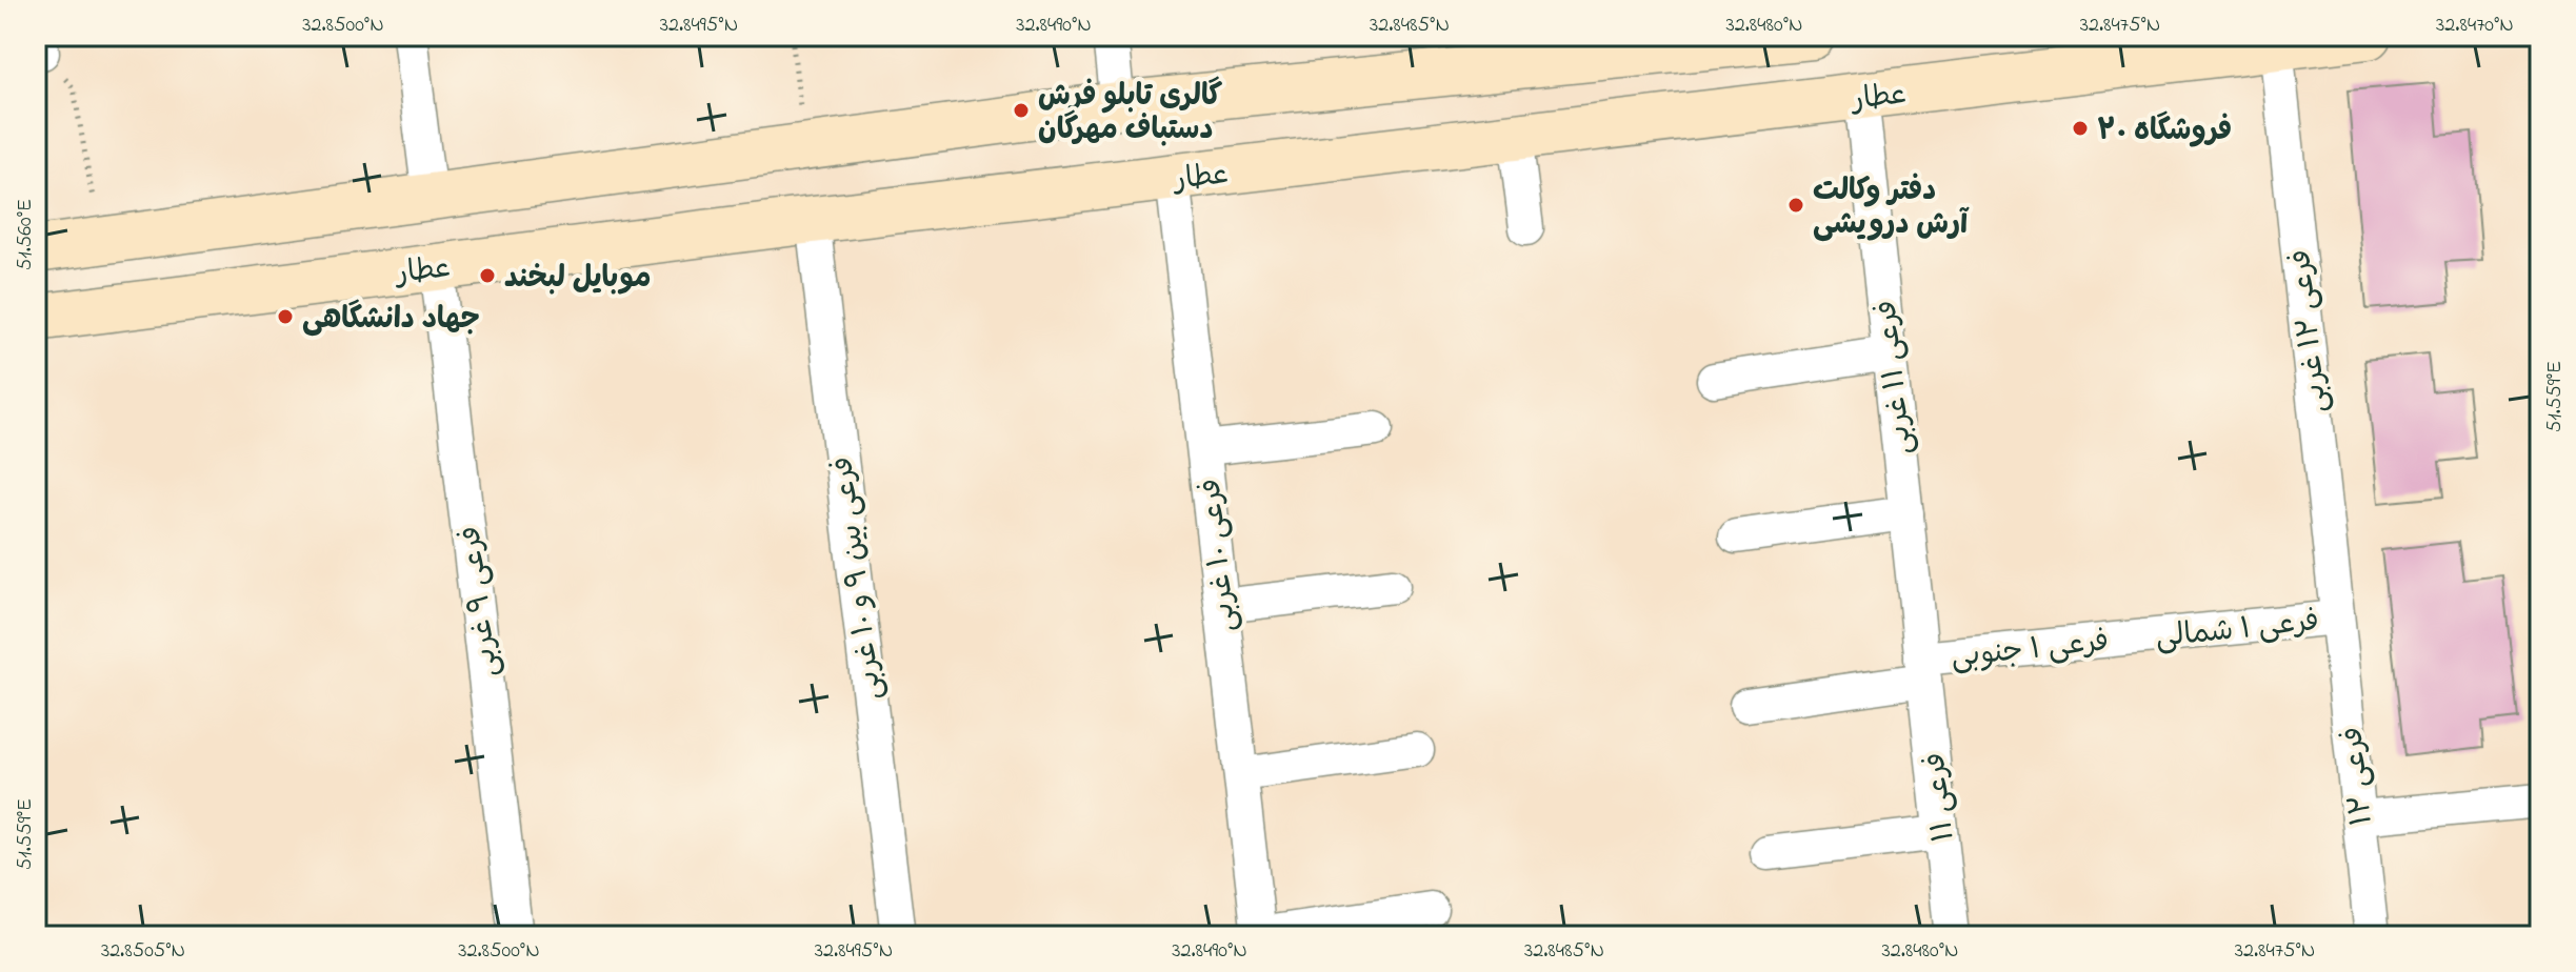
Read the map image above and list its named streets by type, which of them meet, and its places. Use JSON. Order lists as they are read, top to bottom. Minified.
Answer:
{"streets":{"main road":["عطار"],"street":["فرعی ۱۲ غربی","فرعی ۱۱ غربی","فرعی ۱۰ غربی","فرعی بین ۹ و ۱۰ غربی","فرعی ۹ غربی","فرعی ۱ شمالی","فرعی ۱ جنوبی","فرعی ۱۲","فرعی ۱۱"]},"crossings":[["عطار","فرعی ۱۲ غربی"],["عطار","فرعی ۱۱ غربی"],["عطار","فرعی ۱۰ غربی"],["عطار","فرعی بین ۹ و ۱۰ غربی"],["عطار","فرعی ۹ غربی"],["فرعی ۱۲ غربی","فرعی ۱ شمالی"],["فرعی ۱۲ غربی","فرعی ۱۲"],["فرعی ۱۱ غربی","فرعی ۱ جنوبی"],["فرعی ۱۱ غربی","فرعی ۱۱"],["فرعی ۱ شمالی","فرعی ۱ جنوبی"],["فرعی ۱ شمالی","فرعی ۱۲"],["فرعی ۱ جنوبی","فرعی ۱۱"]],"places":["گالری تابلو فرش دستباف مهرگان","فروشگاه ۲۰","دفتر وکالت آرش درویشی","موبایل لبخند","جهاد دانشگاهی"],"coordinates":["32.8500°N","32.8495°N","32.8490°N","32.8485°N","32.8480°N","32.8475°N","32.8470°N","51.560°E","51.559°E","32.8505°N"]}
